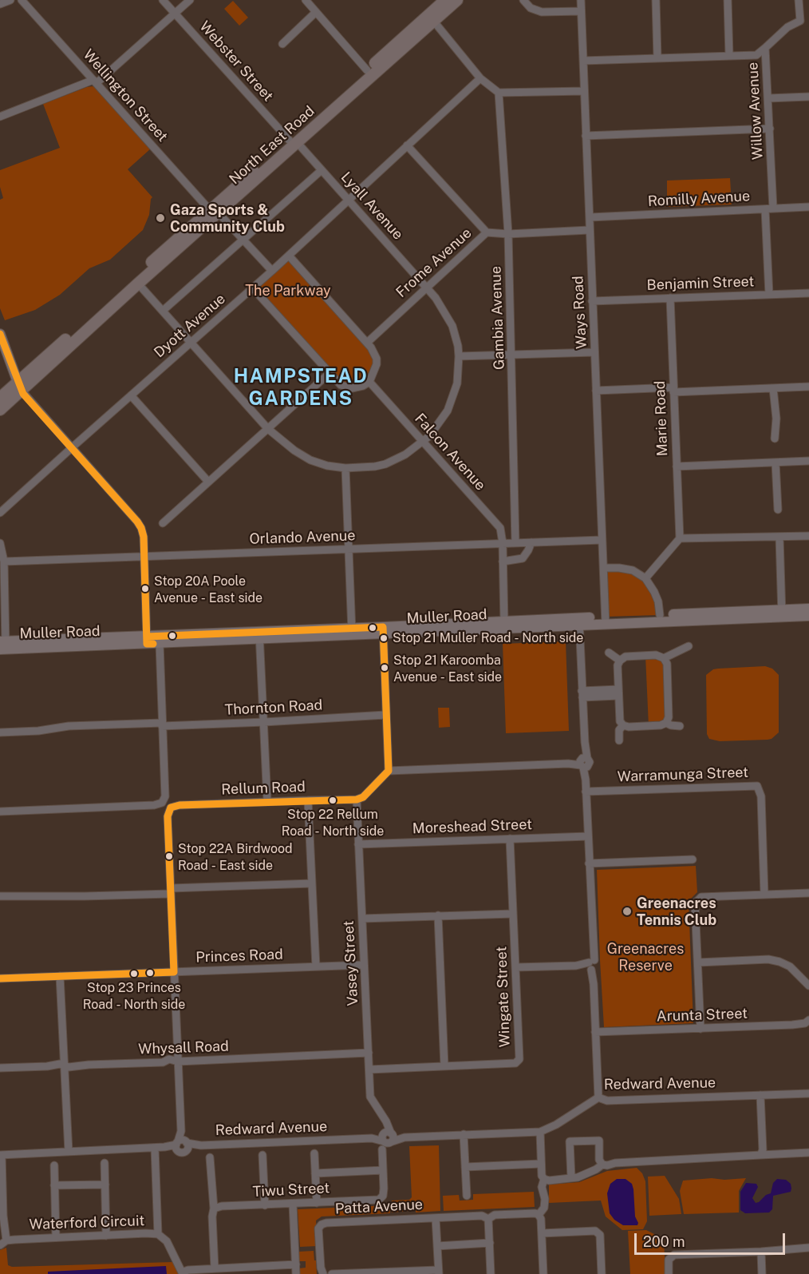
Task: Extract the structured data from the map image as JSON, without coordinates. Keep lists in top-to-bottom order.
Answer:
{
  "streets": {
    "highway": ["North East Road"],
    "main road": ["Muller Road"],
    "street": [
      "Webster Street",
      "Wellington Street",
      "Willow Avenue",
      "Romilly Avenue",
      "Lyall Avenue",
      "Frome Avenue",
      "Benjamin Street",
      "Ways Road",
      "Gambia Avenue",
      "Dyott Avenue",
      "Marie Road",
      "Falcon Avenue",
      "Orlando Avenue",
      "Thornton Road",
      "Warramunga Street",
      "Rellum Road",
      "Moreshead Street",
      "Princes Road",
      "Vasey Street",
      "Wingate Street",
      "Arunta Street",
      "Whysall Road",
      "Redward Avenue",
      "Tiwu Street",
      "Patta Avenue",
      "Waterford Circuit"
    ]
  },
  "crossings": [
    ["Webster Street", "North East Road"],
    ["Webster Street", "Lyall Avenue"],
    ["Wellington Street", "North East Road"],
    ["Wellington Street", "Dyott Avenue"],
    ["Willow Avenue", "Romilly Avenue"],
    ["Willow Avenue", "Benjamin Street"],
    ["North East Road", "Lyall Avenue"],
    ["Romilly Avenue", "Ways Road"],
    ["Lyall Avenue", "Frome Avenue"],
    ["Lyall Avenue", "Dyott Avenue"],
    ["Lyall Avenue", "Falcon Avenue"],
    ["Frome Avenue", "Ways Road"],
    ["Frome Avenue", "Gambia Avenue"],
    ["Benjamin Street", "Ways Road"],
    ["Benjamin Street", "Marie Road"],
    ["Ways Road", "Orlando Avenue"],
    ["Ways Road", "Muller Road"],
    ["Gambia Avenue", "Orlando Avenue"],
    ["Falcon Avenue", "Orlando Avenue"],
    ["Rellum Road", "Vasey Street"],
    ["Moreshead Street", "Vasey Street"],
    ["Moreshead Street", "Wingate Street"],
    ["Princes Road", "Vasey Street"],
    ["Vasey Street", "Wingate Street"],
    ["Vasey Street", "Whysall Road"],
    ["Vasey Street", "Redward Avenue"],
    ["Vasey Street", "Tiwu Street"],
    ["Redward Avenue", "Tiwu Street"]
  ],
  "districts": ["HAMPSTEAD GARDENS"],
  "parks": ["The Parkway", "Greenacres Reserve"],
  "places": [
    "Gaza Sports & Community Club",
    "Stop 20A Poole Avenue - East side",
    "Stop 21 Muller Road - North side",
    "Stop 21 Karoomba Avenue - East side",
    "Stop 22 Rellum Road - North side",
    "Stop 22A Birdwood Road - East side",
    "Greenacres Tennis Club",
    "Stop 23 Princes Road - North side"
  ],
  "scale_bar": "200 m"
}
